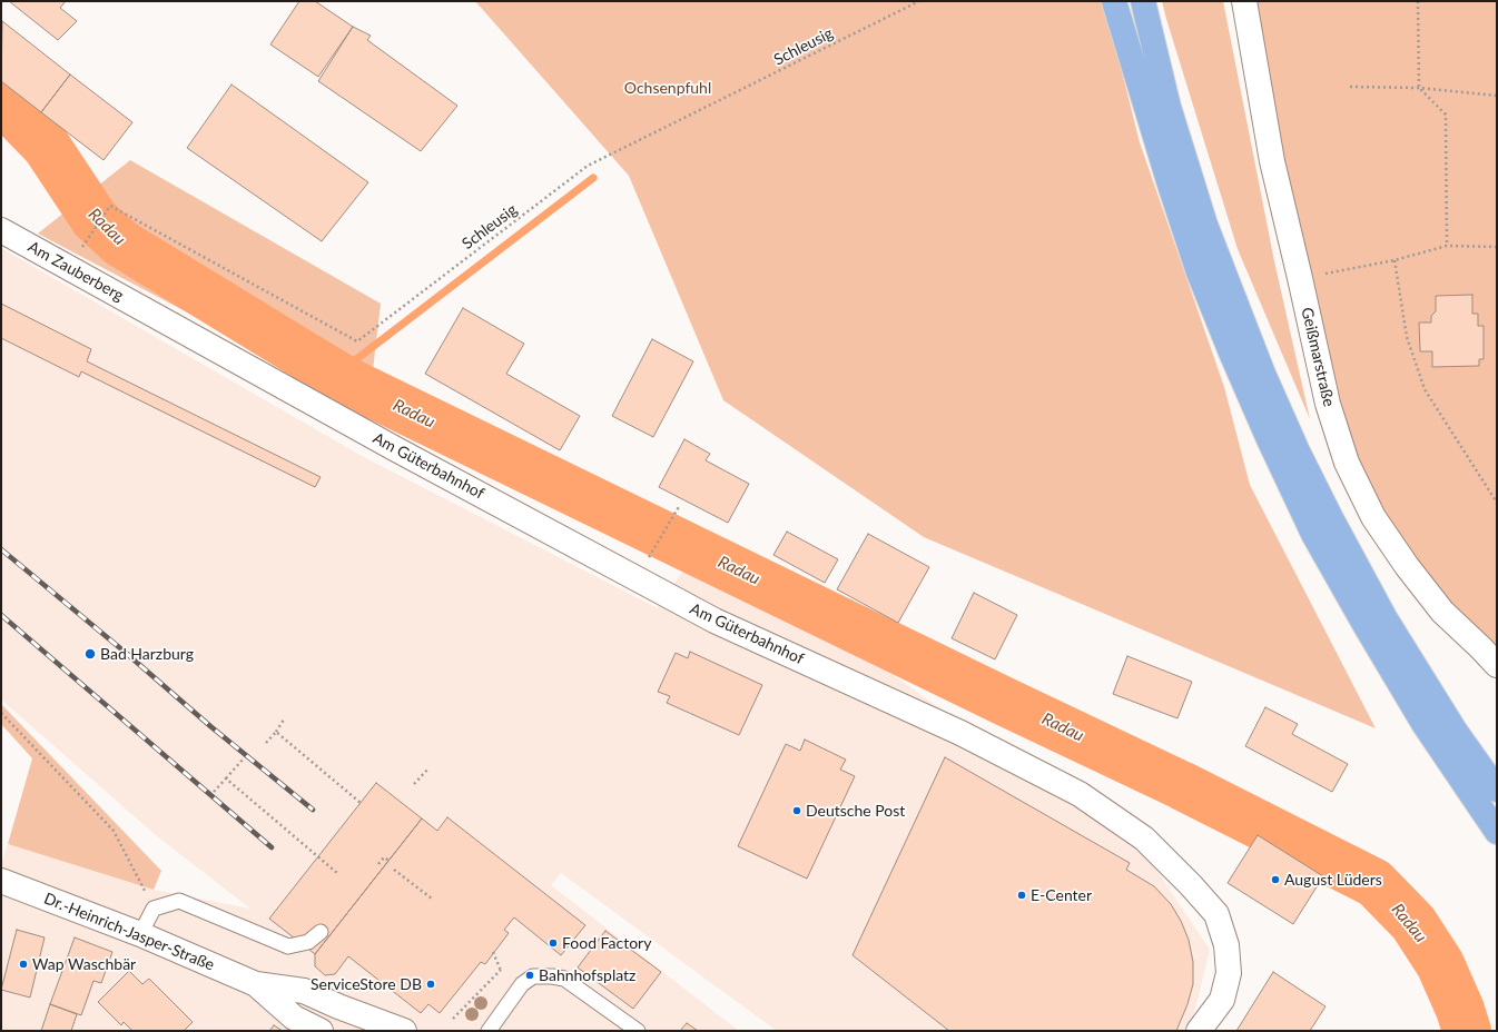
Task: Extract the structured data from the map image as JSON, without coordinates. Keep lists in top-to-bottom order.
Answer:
{
  "streets": {
    "street": [
      "Am Zauberberg",
      "Geißmarstraße",
      "Am Güterbahnhof",
      "Dr.-Heinrich-Jasper-Straße"
    ],
    "path": ["Schleusig"]
  },
  "crossings": [
    ["Am Zauberberg", "Am Güterbahnhof"]
  ],
  "water": ["Radau"],
  "parks": ["Ochsenpfuhl"],
  "places": [
    "Bad Harzburg",
    "Deutsche Post",
    "August Lüders",
    "E-Center",
    "Food Factory",
    "Wap Waschbär",
    "Bahnhofsplatz",
    "ServiceStore DB"
  ]
}
